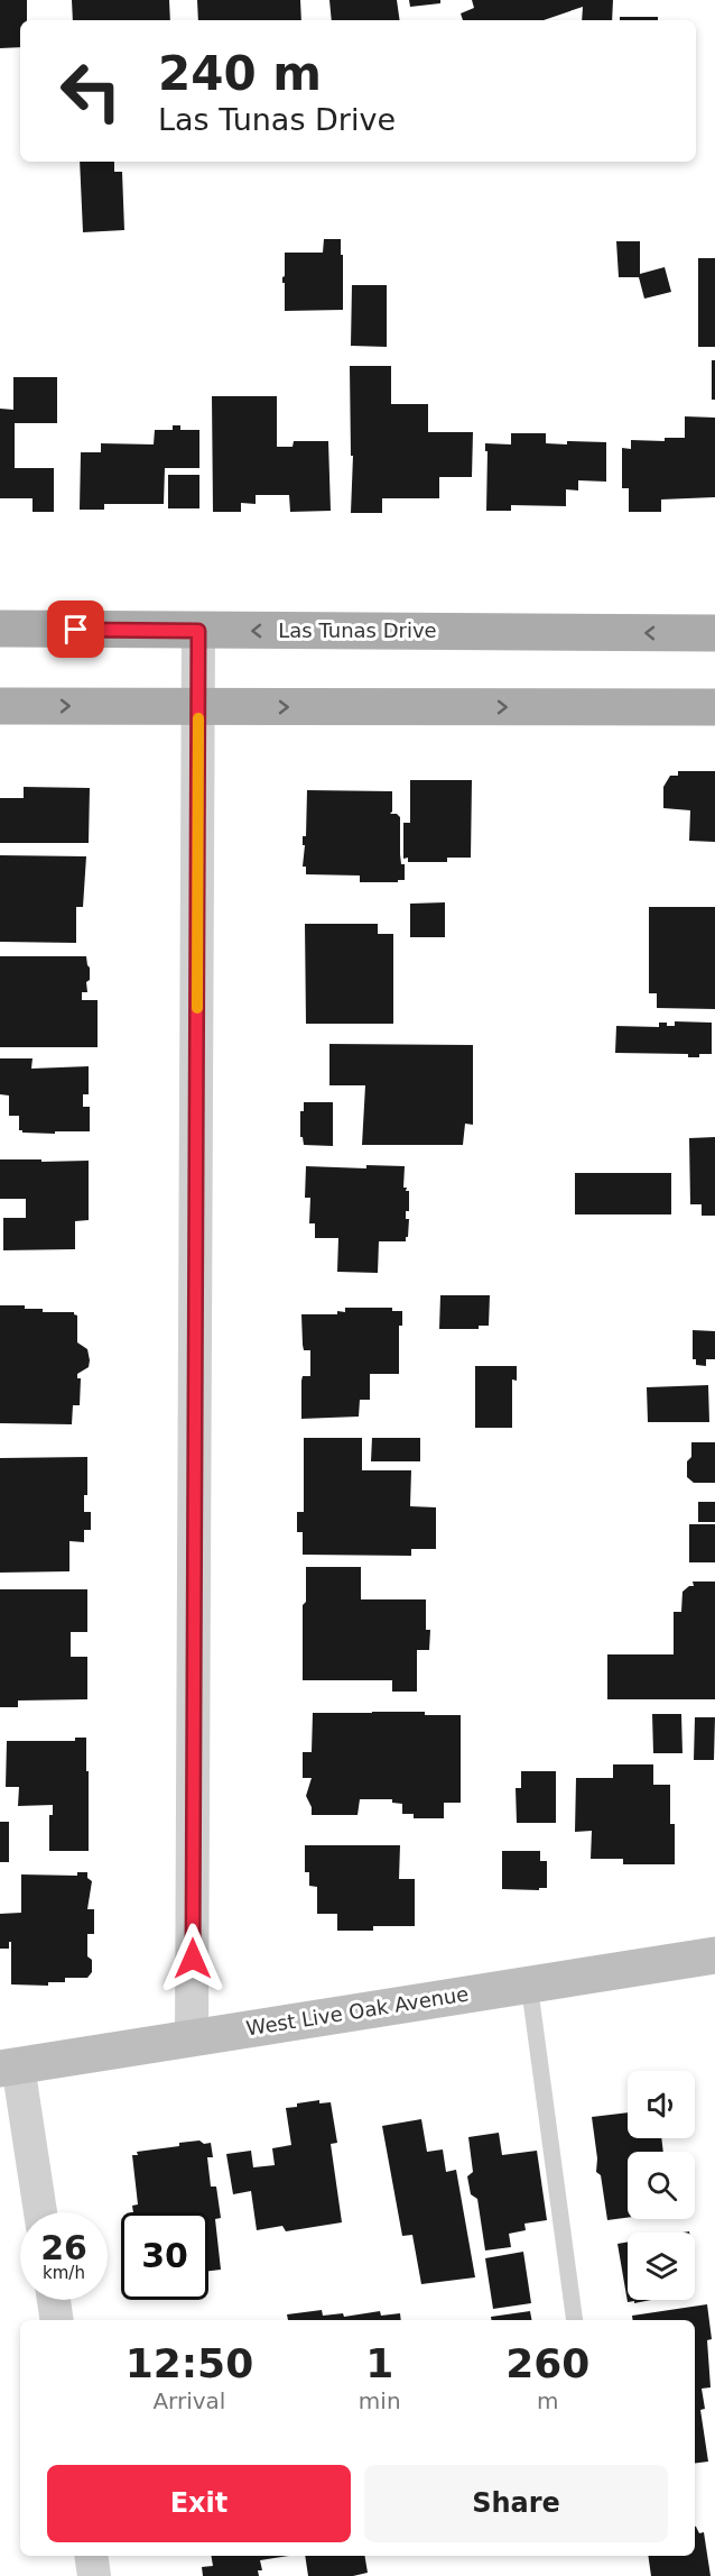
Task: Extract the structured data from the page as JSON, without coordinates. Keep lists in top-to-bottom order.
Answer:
{
  "streets": {
    "main road": ["Las Tunas Drive"],
    "street": ["West Live Oak Avenue"]
  },
  "page": {
    "turn": ["240 m", "Las Tunas Drive"],
    "speed": "26 km/h",
    "limit": "30",
    "eta": [
      "12:50",
      "Arrival",
      "1",
      "min",
      "260",
      "m"
    ],
    "buttons": ["Exit", "Share"]
  }
}
